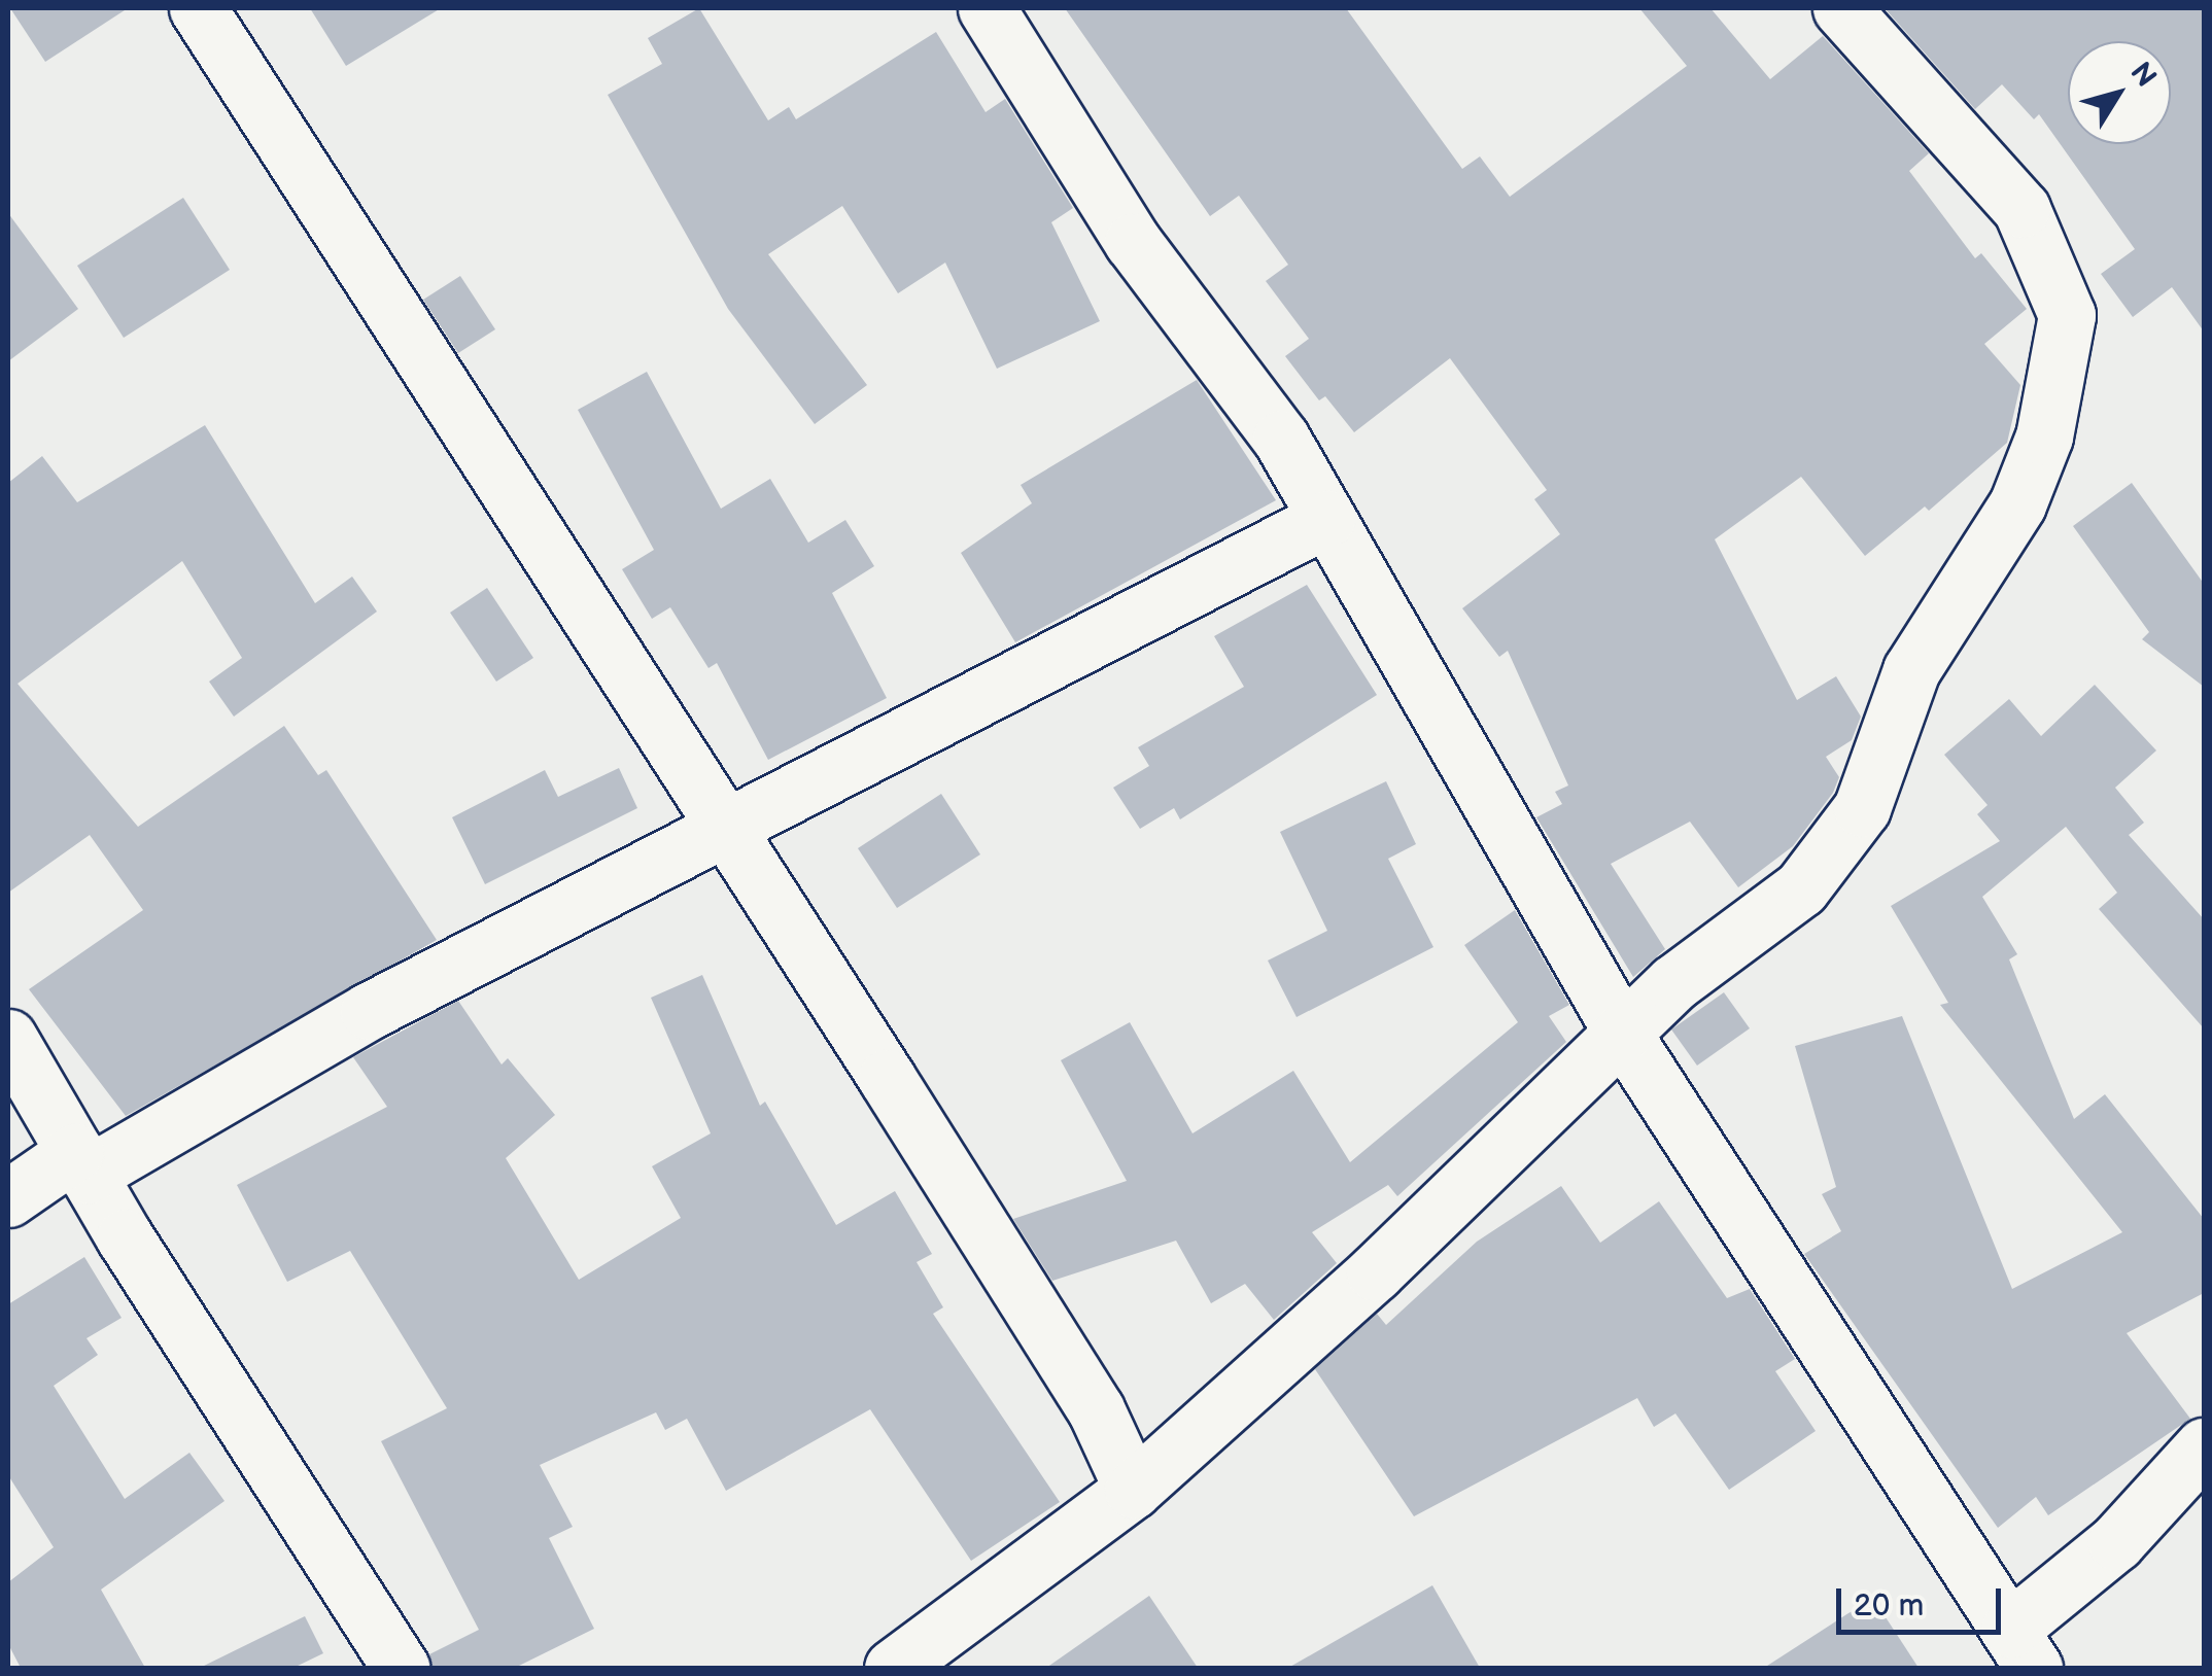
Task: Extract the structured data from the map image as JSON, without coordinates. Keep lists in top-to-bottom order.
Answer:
{
  "scale_bar": "20 m",
  "north": "top right"
}
